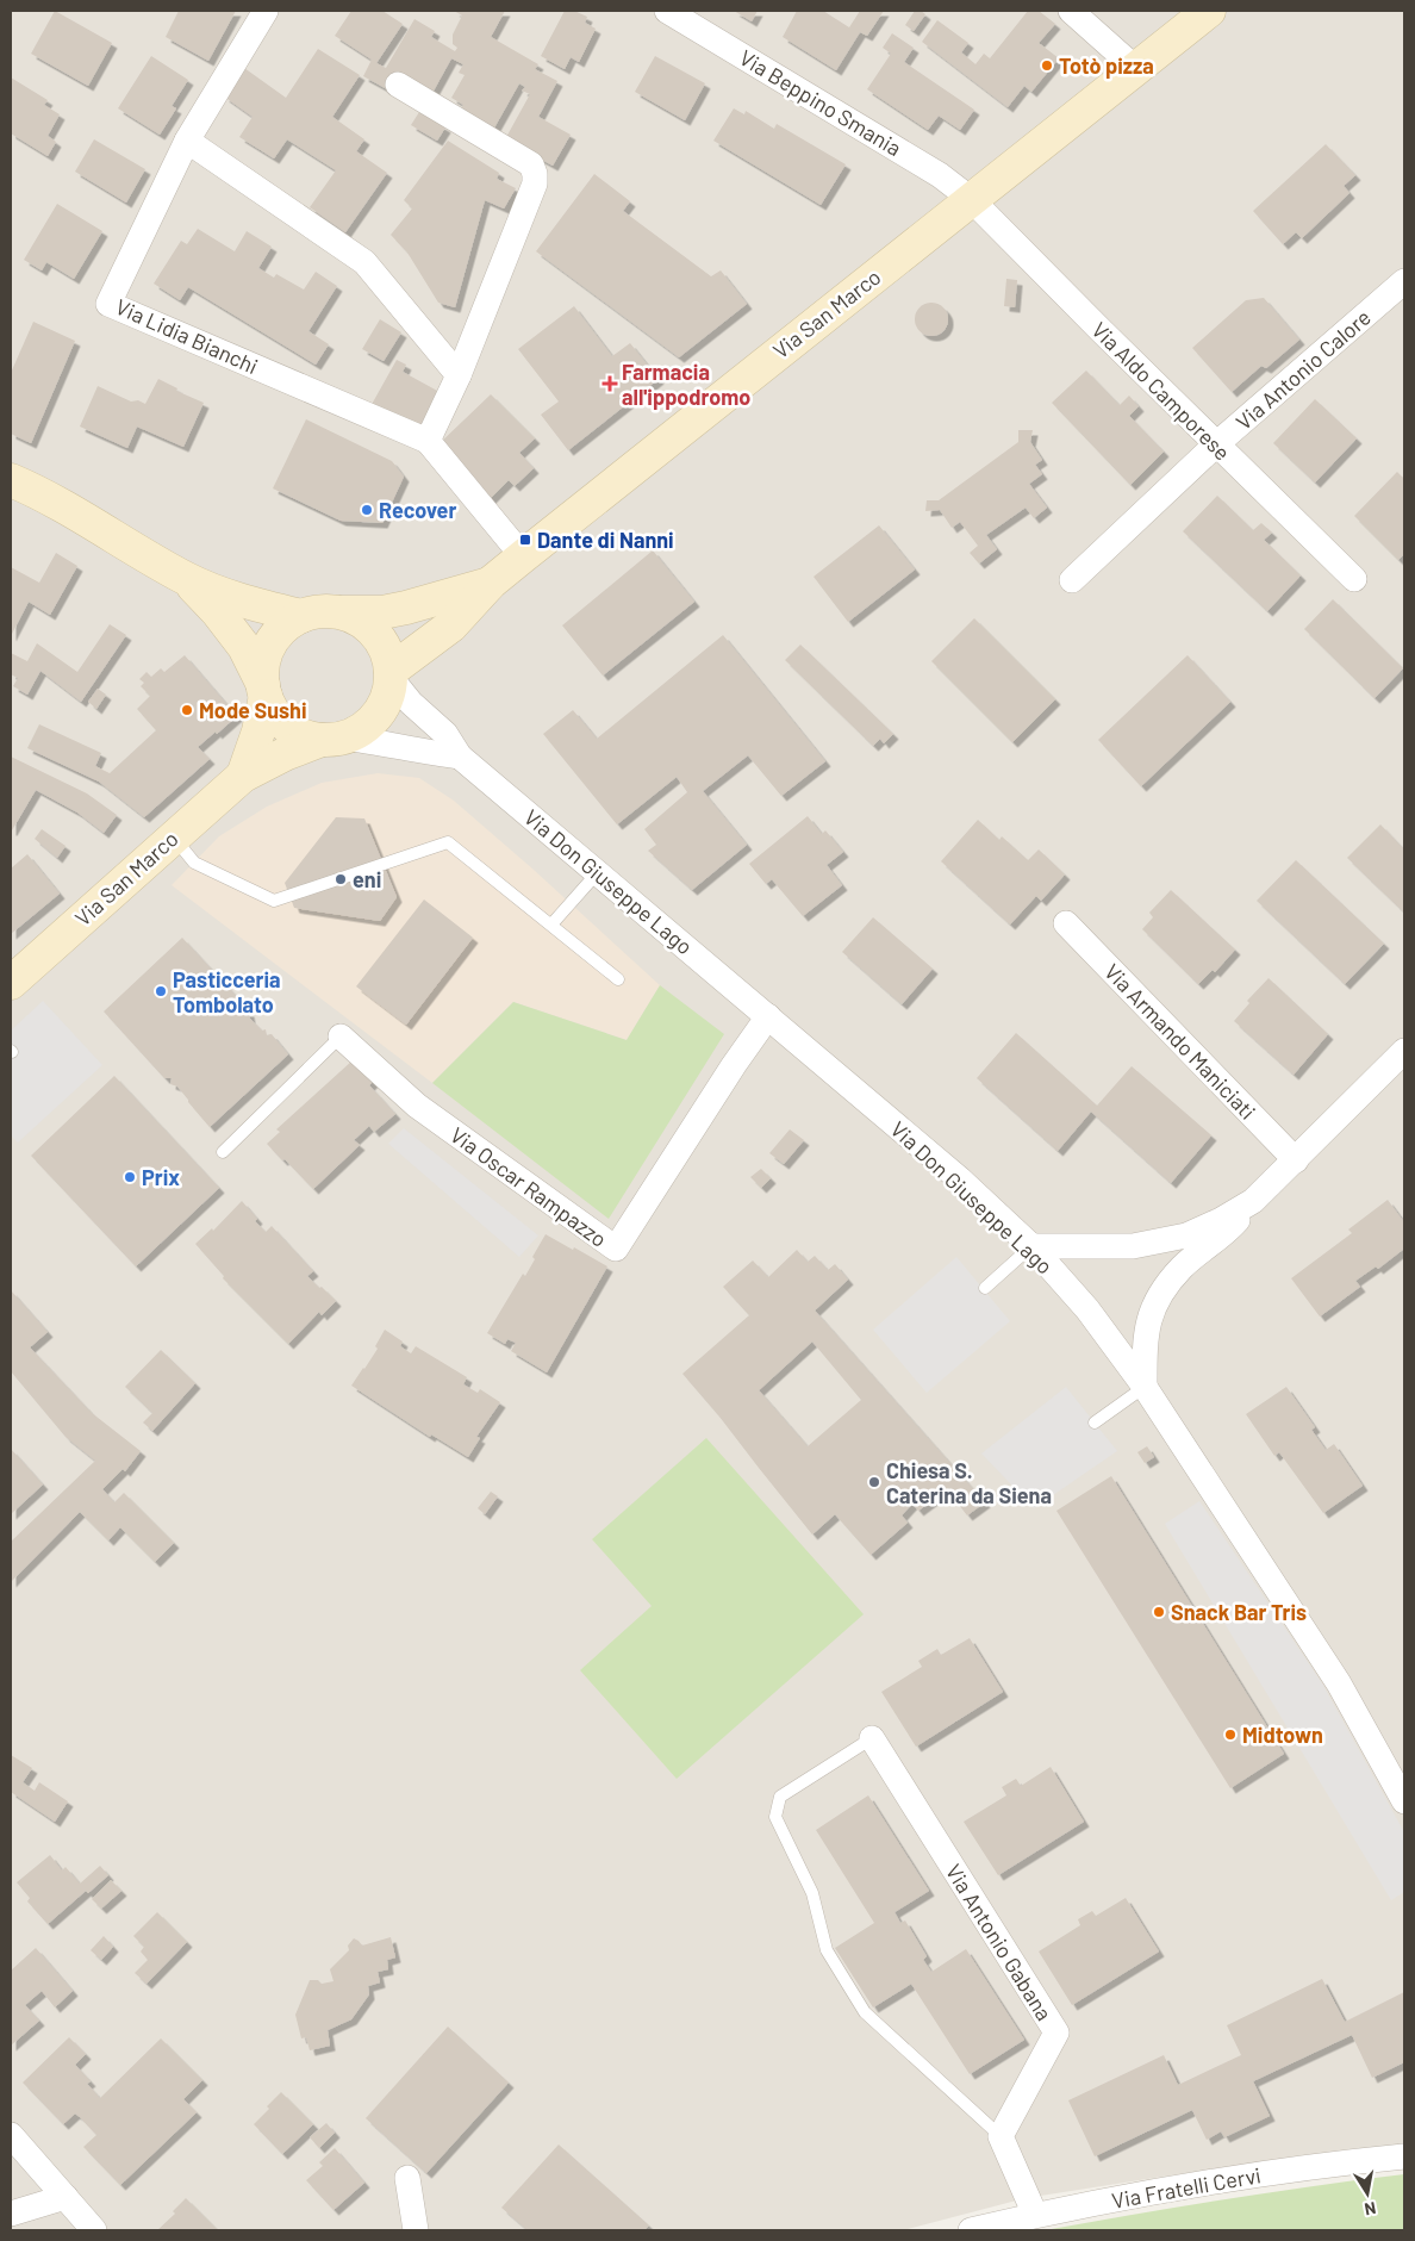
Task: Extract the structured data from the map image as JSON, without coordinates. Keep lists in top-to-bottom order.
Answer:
{
  "streets": {
    "main road": ["Via San Marco"],
    "street": [
      "Via Beppino Smania",
      "Via Lidia Bianchi",
      "Via Antonio Calore",
      "Via Aldo Camporese",
      "Via Don Giuseppe Lago",
      "Via Armando Maniciati",
      "Via Oscar Rampazzo",
      "Via Antonio Gabana",
      "Via Fratelli Cervi"
    ]
  },
  "crossings": [
    ["Via Beppino Smania", "Via San Marco"],
    ["Via Beppino Smania", "Via Aldo Camporese"],
    ["Via San Marco", "Via Lidia Bianchi"],
    ["Via San Marco", "Via Aldo Camporese"],
    ["Via San Marco", "Via Don Giuseppe Lago"],
    ["Via Antonio Calore", "Via Aldo Camporese"],
    ["Via Don Giuseppe Lago", "Via Oscar Rampazzo"]
  ],
  "places": {
    "other": [
      "Totò pizza",
      "Recover",
      "Mode Sushi",
      "eni",
      "Pasticceria Tombolato",
      "Prix",
      "Chiesa S. Caterina da Siena",
      "Snack Bar Tris",
      "Midtown"
    ],
    "health": ["Farmacia all'ippodromo"],
    "transit": ["Dante di Nanni"]
  },
  "north": "bottom"
}
